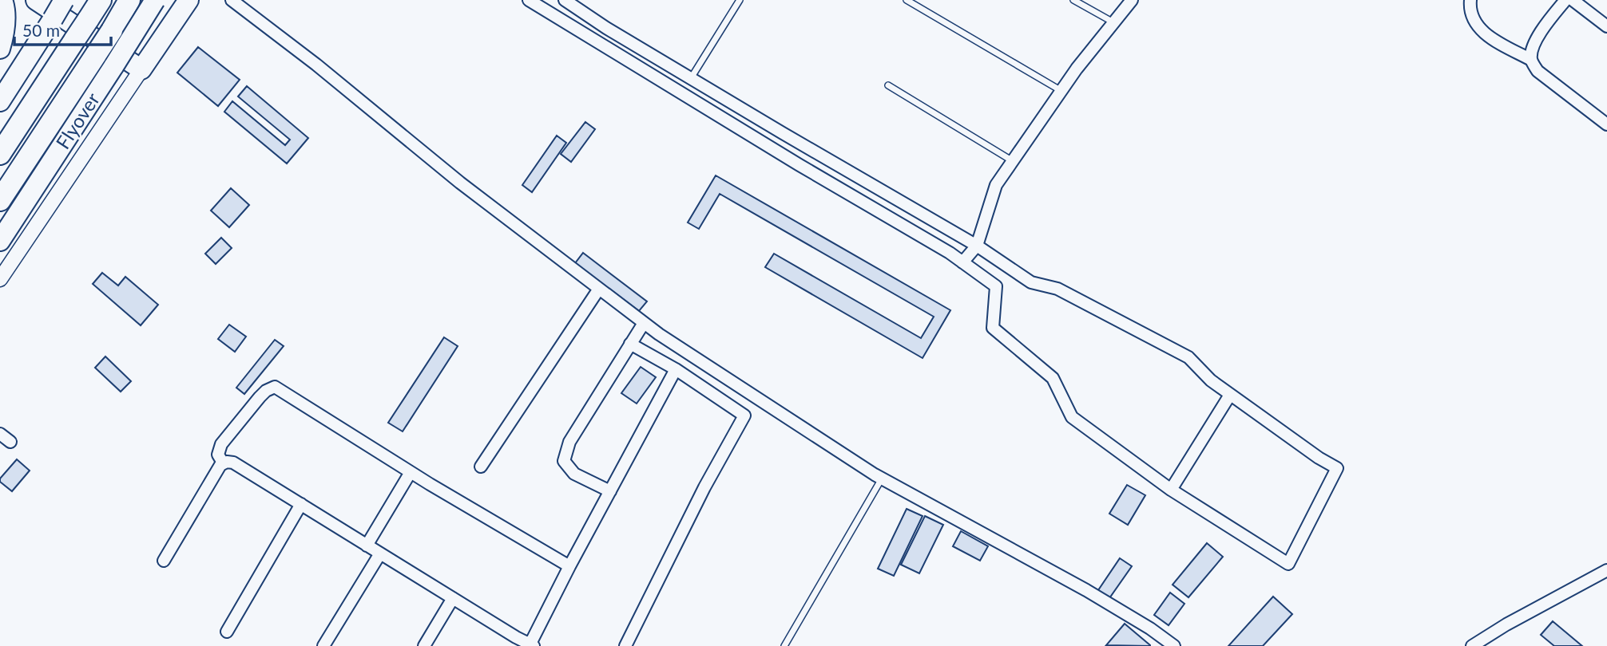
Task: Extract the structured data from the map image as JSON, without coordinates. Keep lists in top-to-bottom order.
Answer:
{
  "streets": {
    "highway": ["Flyover"]
  },
  "scale_bar": "50 m"
}
